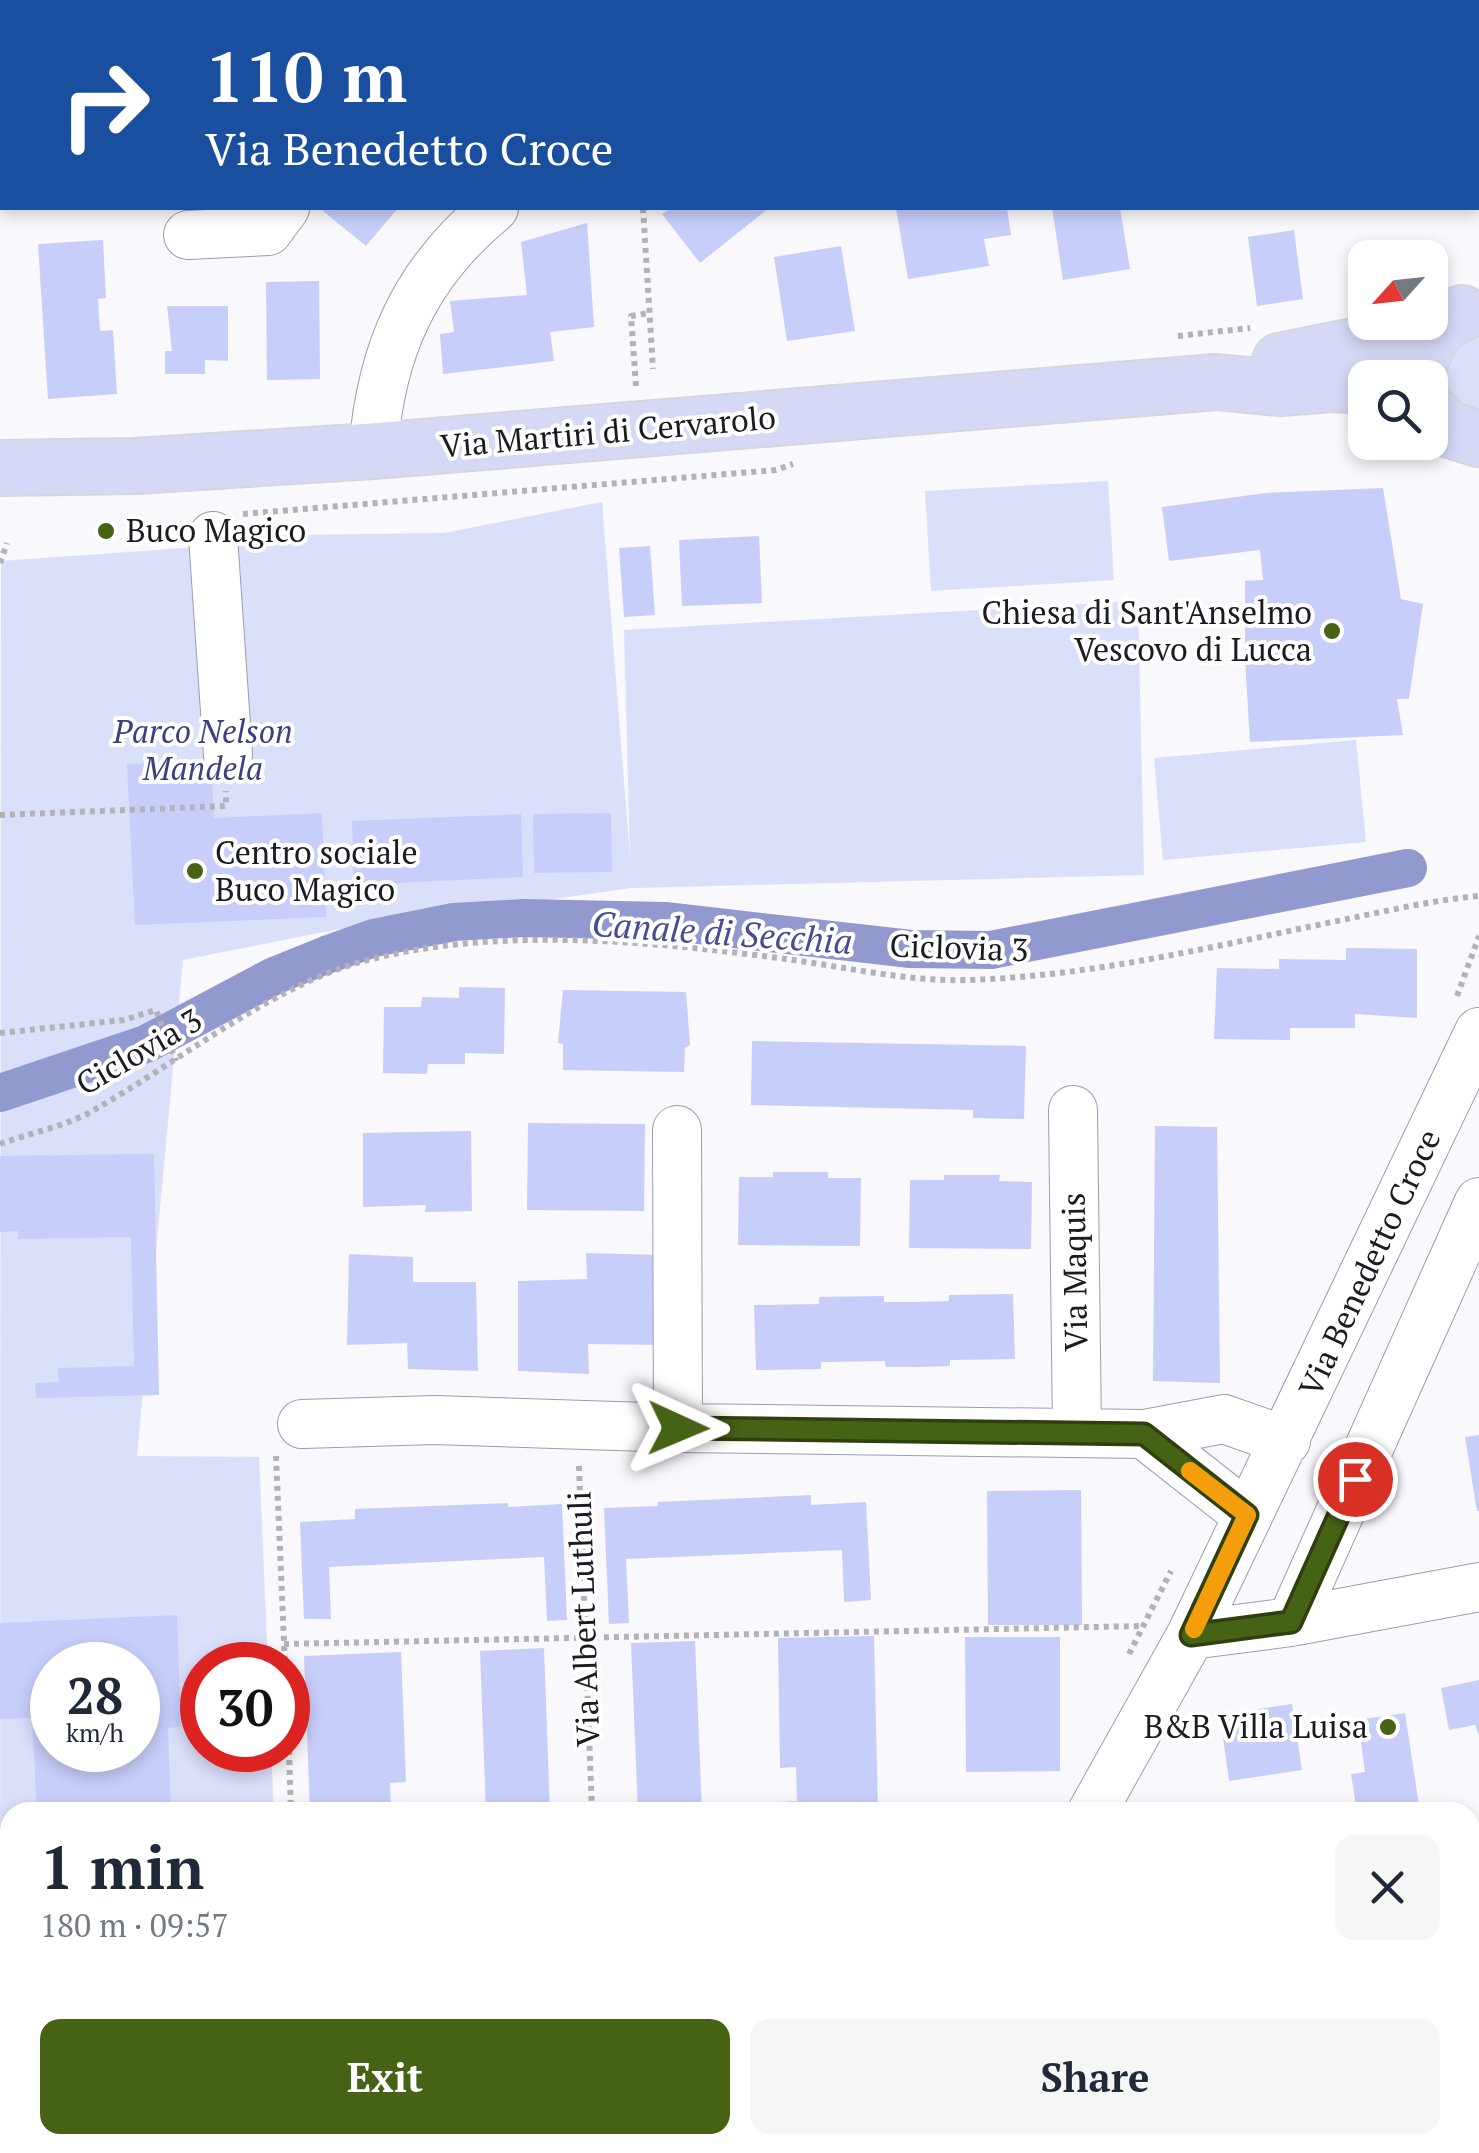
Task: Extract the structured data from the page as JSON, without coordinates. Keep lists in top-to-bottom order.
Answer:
{
  "streets": {
    "main road": ["Via Martiri di Cervarolo"],
    "street": ["Via Benedetto Croce", "Via Maquis"],
    "path": ["Ciclovia 3", "Via Albert Luthuli"]
  },
  "water": ["Canale di Secchia"],
  "parks": ["Parco Nelson Mandela"],
  "places": [
    "Buco Magico",
    "Chiesa di Sant'Anselmo Vescovo di Lucca",
    "Centro sociale Buco Magico",
    "B&B Villa Luisa"
  ],
  "north": "bottom left",
  "page": {
    "turn": ["110 m", "Via Benedetto Croce"],
    "speed": "28 km/h",
    "limit": "30",
    "heading": ["1 min", "180 m · 09:57"],
    "buttons": ["Exit", "Share"]
  }
}
